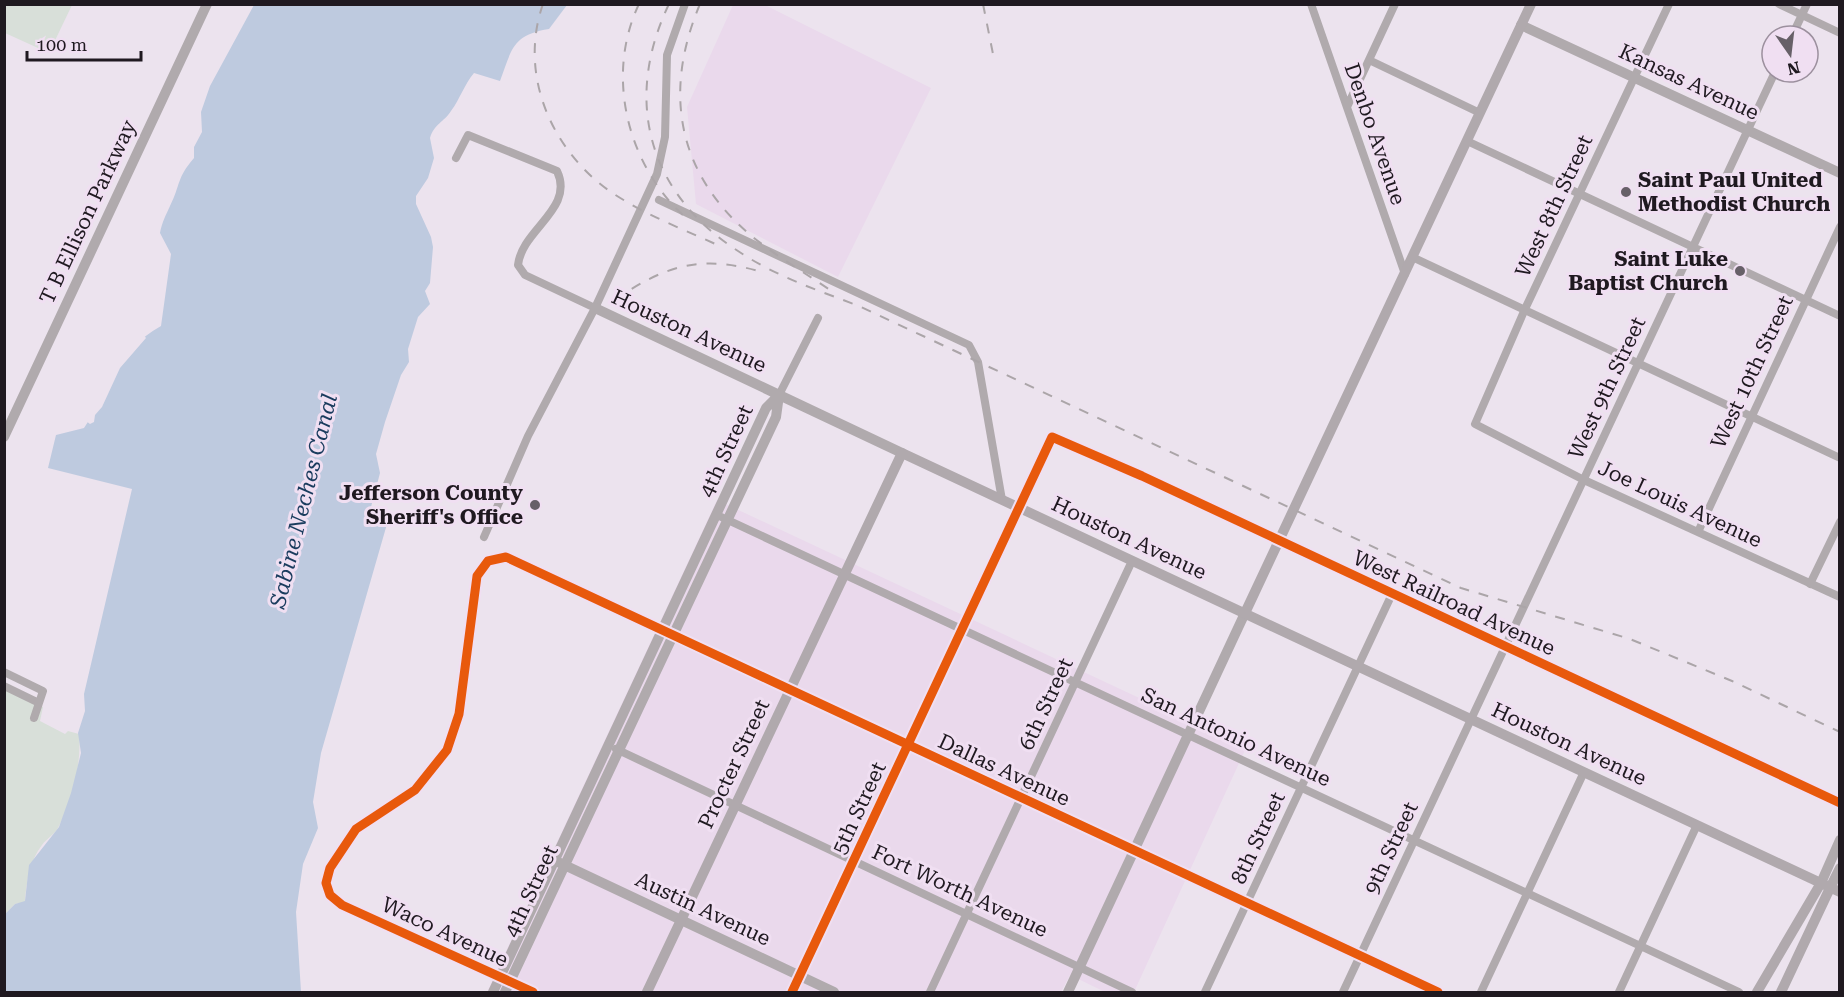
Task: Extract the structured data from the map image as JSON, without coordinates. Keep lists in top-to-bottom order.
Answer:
{
  "streets": {
    "main road": ["Houston Avenue", "Procter Street"],
    "street": [
      "Kansas Avenue",
      "Denbo Avenue",
      "West 8th Street",
      "T B Ellison Parkway",
      "West 10th Street",
      "West 9th Street",
      "4th Street",
      "Joe Louis Avenue",
      "West Railroad Avenue",
      "6th Street",
      "San Antonio Avenue",
      "Dallas Avenue",
      "5th Street",
      "8th Street",
      "9th Street",
      "Fort Worth Avenue",
      "Austin Avenue",
      "Waco Avenue"
    ]
  },
  "crossings": [
    ["Kansas Avenue", "West 8th Street"],
    ["Kansas Avenue", "West 9th Street"],
    ["West 8th Street", "Joe Louis Avenue"],
    ["Houston Avenue", "West 9th Street"],
    ["Houston Avenue", "4th Street"],
    ["Houston Avenue", "6th Street"],
    ["Houston Avenue", "Procter Street"],
    ["Houston Avenue", "5th Street"],
    ["Houston Avenue", "8th Street"],
    ["Houston Avenue", "9th Street"],
    ["West 10th Street", "Joe Louis Avenue"],
    ["West 9th Street", "Joe Louis Avenue"],
    ["West 9th Street", "West Railroad Avenue"],
    ["West 9th Street", "9th Street"],
    ["4th Street", "San Antonio Avenue"],
    ["4th Street", "Dallas Avenue"],
    ["4th Street", "Fort Worth Avenue"],
    ["4th Street", "Austin Avenue"],
    ["4th Street", "Waco Avenue"],
    ["West Railroad Avenue", "5th Street"],
    ["6th Street", "San Antonio Avenue"],
    ["6th Street", "Dallas Avenue"],
    ["6th Street", "Fort Worth Avenue"],
    ["San Antonio Avenue", "Procter Street"],
    ["San Antonio Avenue", "5th Street"],
    ["San Antonio Avenue", "8th Street"],
    ["San Antonio Avenue", "9th Street"],
    ["Procter Street", "Dallas Avenue"],
    ["Procter Street", "Fort Worth Avenue"],
    ["Procter Street", "Austin Avenue"],
    ["Dallas Avenue", "5th Street"],
    ["Dallas Avenue", "8th Street"],
    ["Dallas Avenue", "9th Street"],
    ["Dallas Avenue", "Waco Avenue"],
    ["5th Street", "Fort Worth Avenue"],
    ["5th Street", "Austin Avenue"]
  ],
  "water": ["Sabine Neches Canal"],
  "places": ["Saint Paul United Methodist Church", "Saint Luke Baptist Church", "Jefferson County Sheriff's Office"],
  "scale_bar": "100 m",
  "north": "bottom"
}
